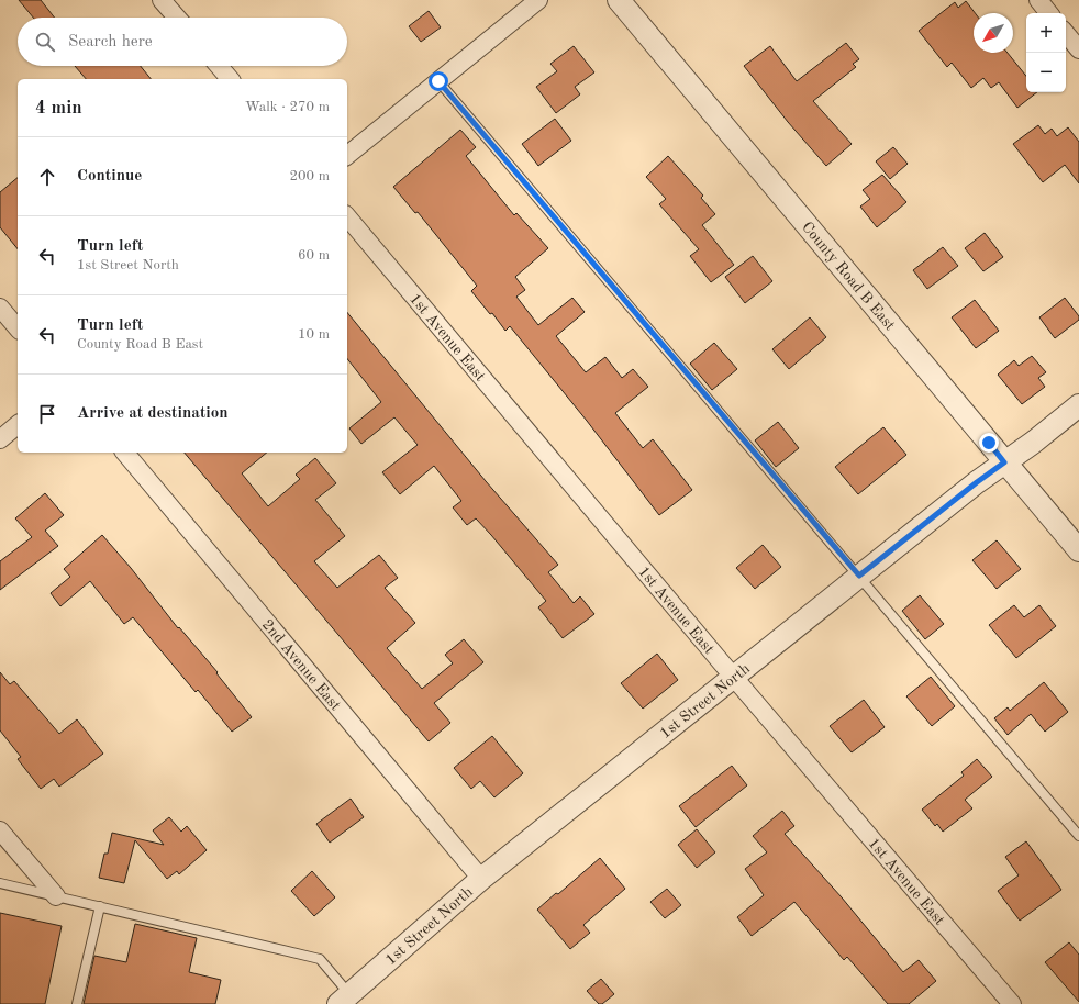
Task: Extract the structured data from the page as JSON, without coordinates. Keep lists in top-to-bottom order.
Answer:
{
  "streets": {
    "street": [
      "County Road B East",
      "1st Avenue East",
      "2nd Avenue East",
      "1st Street North"
    ]
  },
  "crossings": [
    ["County Road B East", "1st Street North"],
    ["1st Avenue East", "1st Street North"],
    ["2nd Avenue East", "1st Street North"]
  ],
  "north": "bottom left",
  "page": {
    "map_buttons": ["+", "−"],
    "search": "Search here",
    "heading": ["4 min", "Walk · 270 m"],
    "list": [
      ["Continue", "200 m"],
      ["Turn left", "1st Street North", "60 m"],
      ["Turn left", "County Road B East", "10 m"],
      "Arrive at destination"
    ]
  }
}
